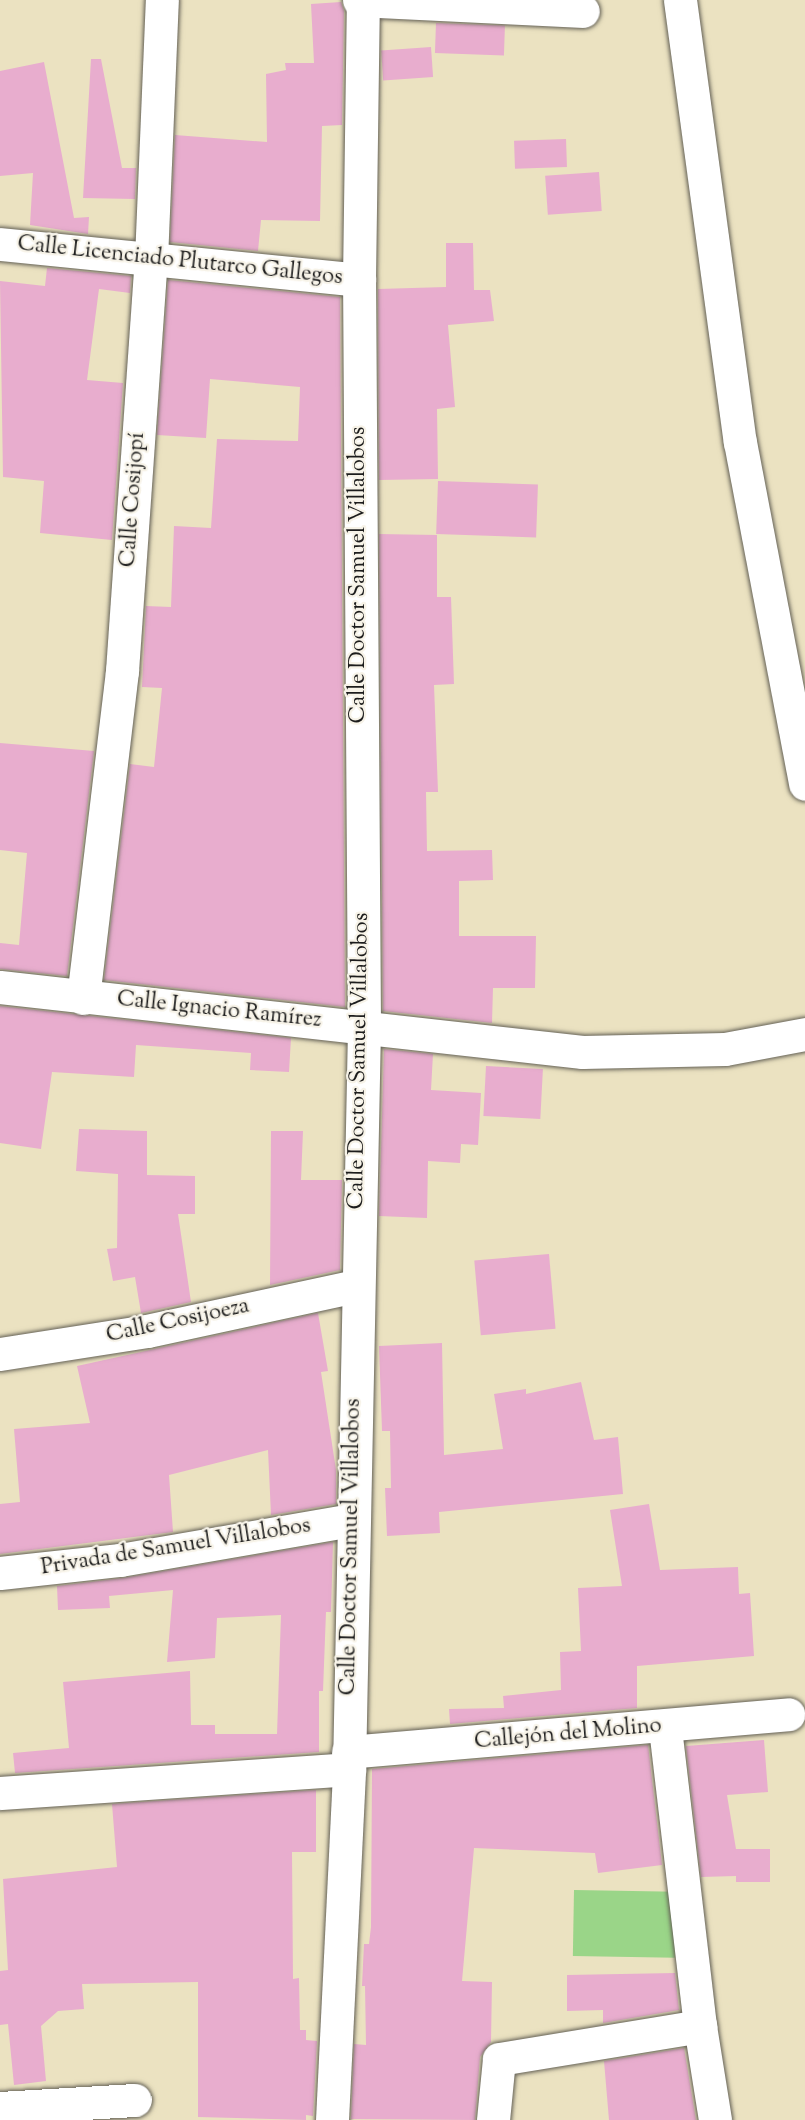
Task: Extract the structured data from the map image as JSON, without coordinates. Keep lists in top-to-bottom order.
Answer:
{
  "streets": {
    "street": [
      "Calle Licenciado Plutarco Gallegos",
      "Calle Cosijopí",
      "Calle Doctor Samuel Villalobos",
      "Calle Ignacio Ramírez",
      "Calle Cosijoeza",
      "Privada de Samuel Villalobos",
      "Callejón del Molino"
    ]
  },
  "crossings": [
    ["Calle Licenciado Plutarco Gallegos", "Calle Cosijopí"],
    ["Calle Licenciado Plutarco Gallegos", "Calle Doctor Samuel Villalobos"],
    ["Calle Cosijopí", "Calle Ignacio Ramírez"],
    ["Calle Doctor Samuel Villalobos", "Calle Ignacio Ramírez"],
    ["Calle Doctor Samuel Villalobos", "Calle Cosijoeza"],
    ["Calle Doctor Samuel Villalobos", "Privada de Samuel Villalobos"],
    ["Calle Doctor Samuel Villalobos", "Callejón del Molino"]
  ]
}
